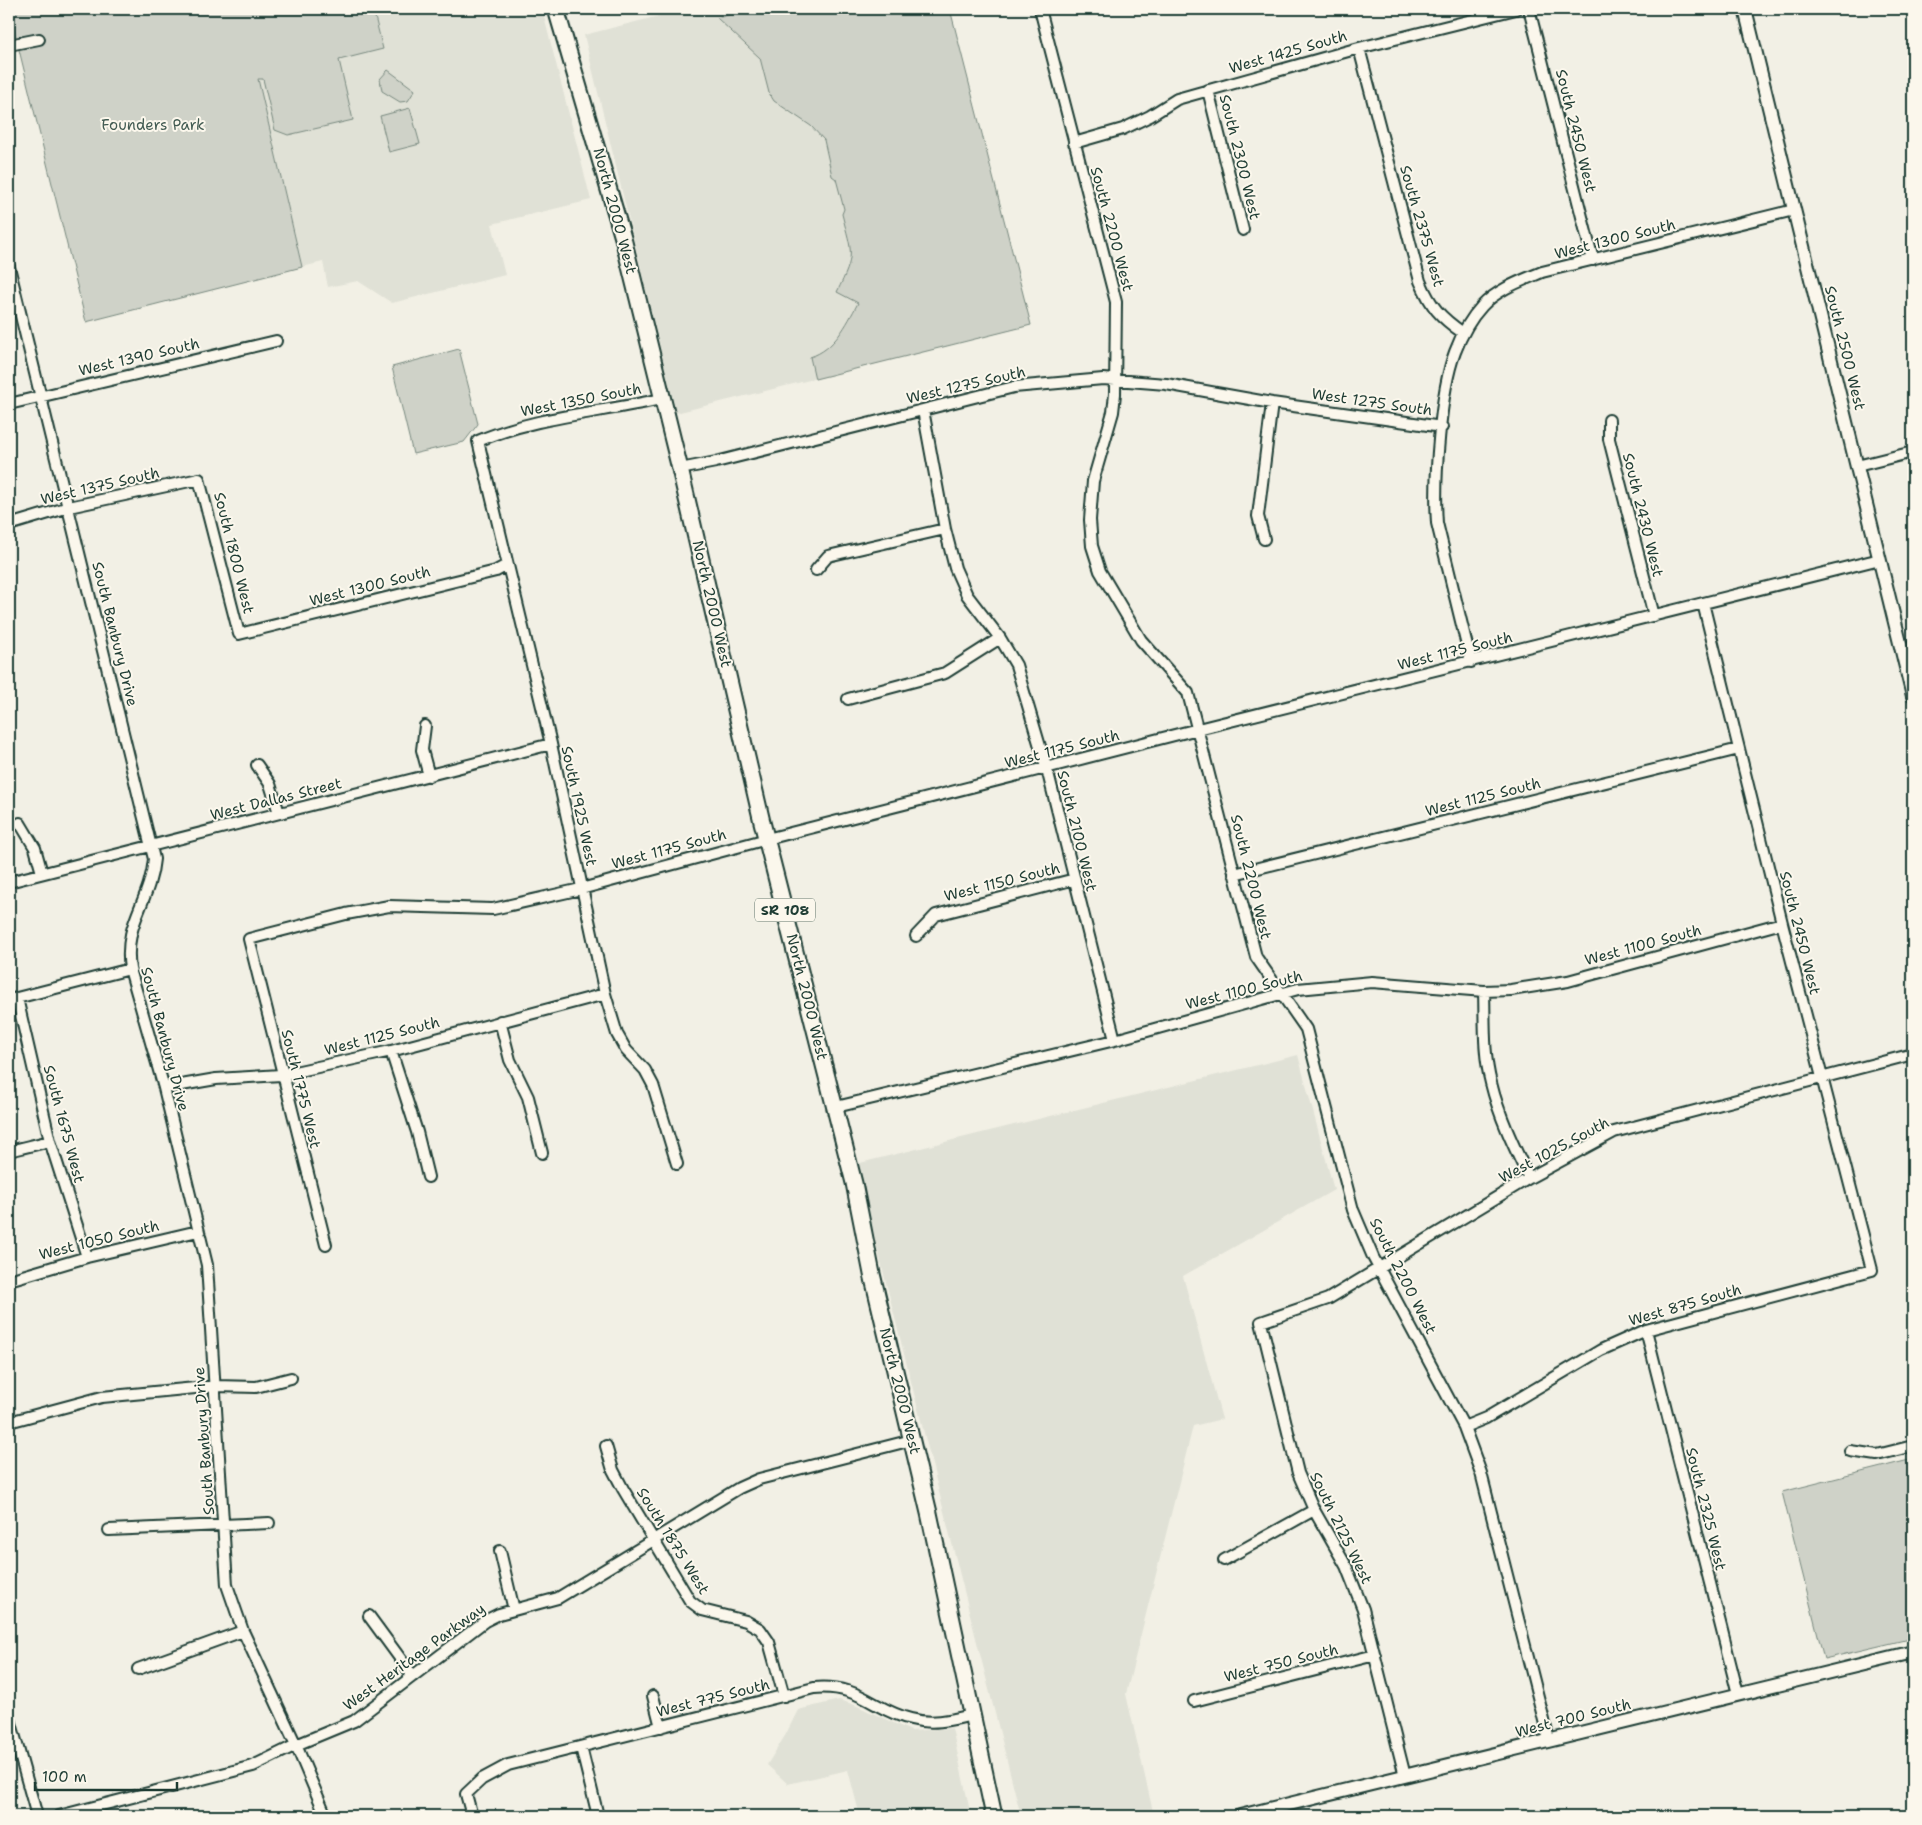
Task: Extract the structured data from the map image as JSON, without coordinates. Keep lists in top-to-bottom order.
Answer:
{
  "streets": {
    "main road": ["North 2000 West", "SR 108"],
    "street": [
      "West 1425 South",
      "South 2450 West",
      "South 2300 West",
      "South 2375 West",
      "South 2200 West",
      "West 1300 South",
      "South 2500 West",
      "West 1390 South",
      "West 1275 South",
      "West 1350 South",
      "West 1375 South",
      "South 2430 West",
      "South 1800 West",
      "South Banbury Drive",
      "West 1175 South",
      "West 1125 South",
      "West Dallas Street",
      "South 1925 West",
      "South 2100 West",
      "West 1150 South",
      "West 1100 South",
      "South 1775 West",
      "South 1675 West",
      "West 1025 South",
      "West 1050 South",
      "West 875 South",
      "South 2325 West",
      "South 2125 West",
      "South 1875 West",
      "West Heritage Parkway",
      "West 750 South",
      "West 775 South",
      "West 700 South"
    ]
  },
  "crossings": [
    ["West 1425 South", "South 2300 West"],
    ["West 1425 South", "South 2375 West"],
    ["West 1425 South", "South 2200 West"],
    ["South 2450 West", "West 1300 South"],
    ["South 2450 West", "West 1175 South"],
    ["South 2450 West", "West 1125 South"],
    ["South 2450 West", "West 1100 South"],
    ["South 2450 West", "West 1025 South"],
    ["South 2450 West", "West 875 South"],
    ["North 2000 West", "West 1275 South"],
    ["North 2000 West", "West 1350 South"],
    ["North 2000 West", "West 1175 South"],
    ["North 2000 West", "West 1100 South"],
    ["North 2000 West", "West Heritage Parkway"],
    ["North 2000 West", "West 775 South"],
    ["South 2375 West", "West 1300 South"],
    ["South 2200 West", "West 1275 South"],
    ["South 2200 West", "West 1175 South"],
    ["South 2200 West", "West 1125 South"],
    ["South 2200 West", "West 1100 South"],
    ["South 2200 West", "West 1025 South"],
    ["South 2200 West", "West 875 South"],
    ["South 2200 West", "West 700 South"],
    ["West 1300 South", "South 2500 West"],
    ["West 1300 South", "South 1800 West"],
    ["West 1300 South", "South 1925 West"],
    ["South 2500 West", "West 1175 South"],
    ["West 1390 South", "South Banbury Drive"],
    ["West 1275 South", "South 2100 West"],
    ["West 1350 South", "South 1925 West"],
    ["West 1375 South", "South 1800 West"],
    ["West 1375 South", "South Banbury Drive"],
    ["South 2430 West", "West 1175 South"],
    ["South Banbury Drive", "West 1125 South"],
    ["South Banbury Drive", "West Dallas Street"],
    ["South Banbury Drive", "West 1050 South"],
    ["South Banbury Drive", "West Heritage Parkway"],
    ["West 1175 South", "South 1925 West"],
    ["West 1175 South", "South 2100 West"],
    ["West 1175 South", "South 1775 West"],
    ["West 1125 South", "South 1925 West"],
    ["West 1125 South", "South 1775 West"],
    ["West Dallas Street", "South 1925 West"],
    ["South 2100 West", "West 1150 South"],
    ["South 2100 West", "West 1100 South"],
    ["South 1675 West", "West 1050 South"],
    ["West 1025 South", "South 2125 West"],
    ["West 875 South", "South 2325 West"],
    ["South 2325 West", "West 700 South"],
    ["South 2125 West", "West 750 South"],
    ["South 2125 West", "West 700 South"],
    ["South 1875 West", "West Heritage Parkway"],
    ["South 1875 West", "West 775 South"]
  ],
  "parks": ["Founders Park"],
  "scale_bar": "100 m"
}
